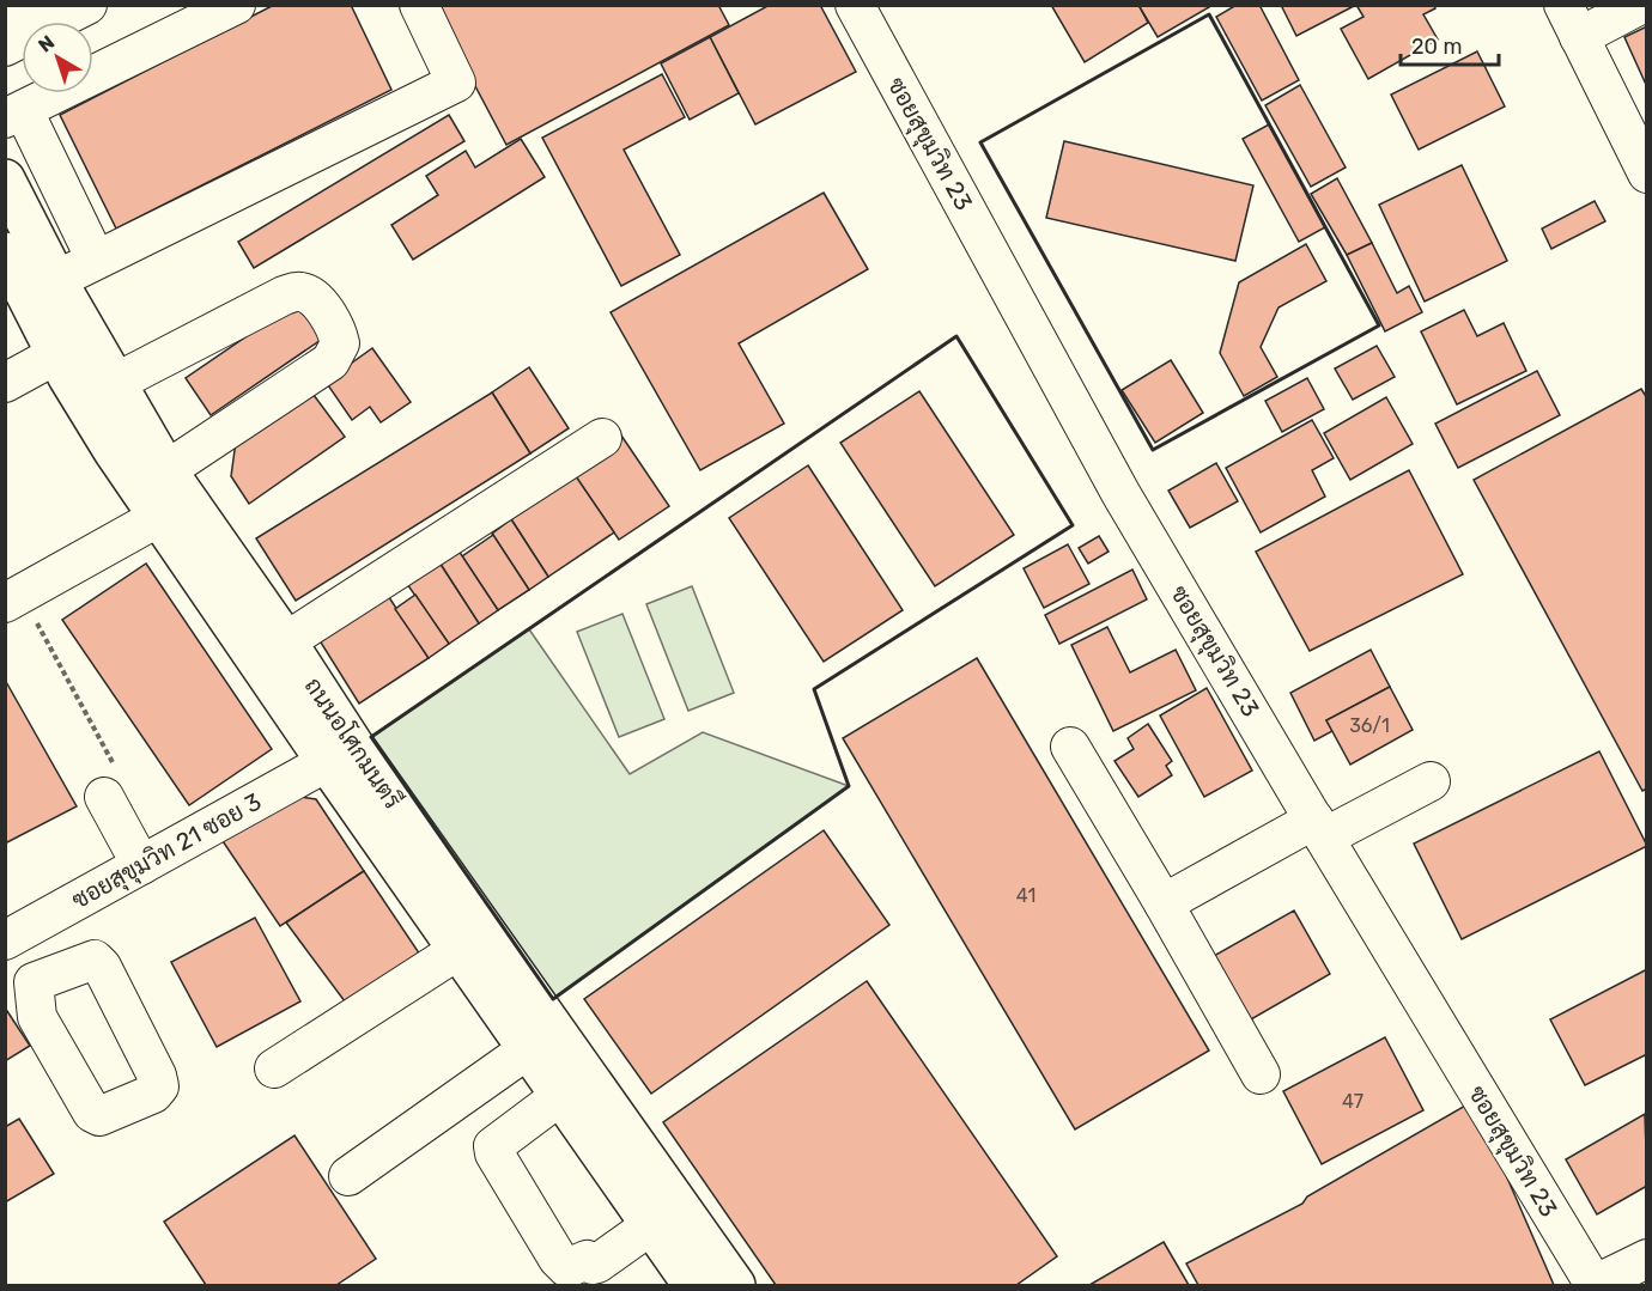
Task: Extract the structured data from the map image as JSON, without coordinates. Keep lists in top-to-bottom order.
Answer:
{
  "streets": {
    "main road": ["ถนนอโศกมนตรี"],
    "street": ["ซอยสุขุมวิท 23", "ซอยสุขุมวิท 21 ซอย 3"]
  },
  "crossings": [
    ["ถนนอโศกมนตรี", "ซอยสุขุมวิท 21 ซอย 3"]
  ],
  "house_numbers": ["36/1", "41", "47"],
  "scale_bar": "20 m",
  "north": "top left"
}
